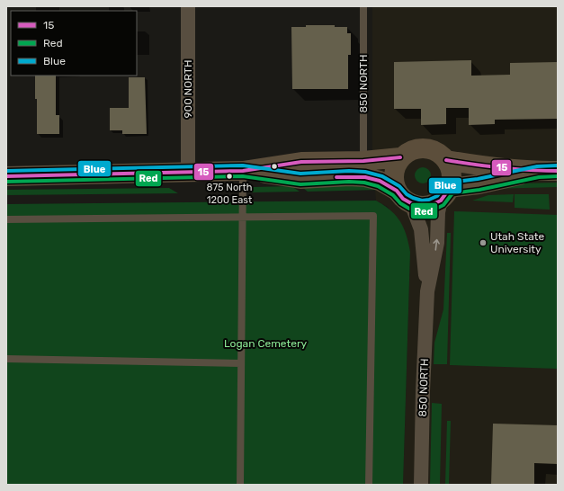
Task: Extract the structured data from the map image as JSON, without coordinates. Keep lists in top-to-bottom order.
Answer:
{
  "streets": {
    "street": ["850 NORTH", "900 NORTH"]
  },
  "parks": ["Logan Cemetery"],
  "places": ["875 North 1200 East", "Utah State University"],
  "lines": ["transit line 15", "transit line Blue", "transit line Red"],
  "legend": ["15", "Red", "Blue"]
}
